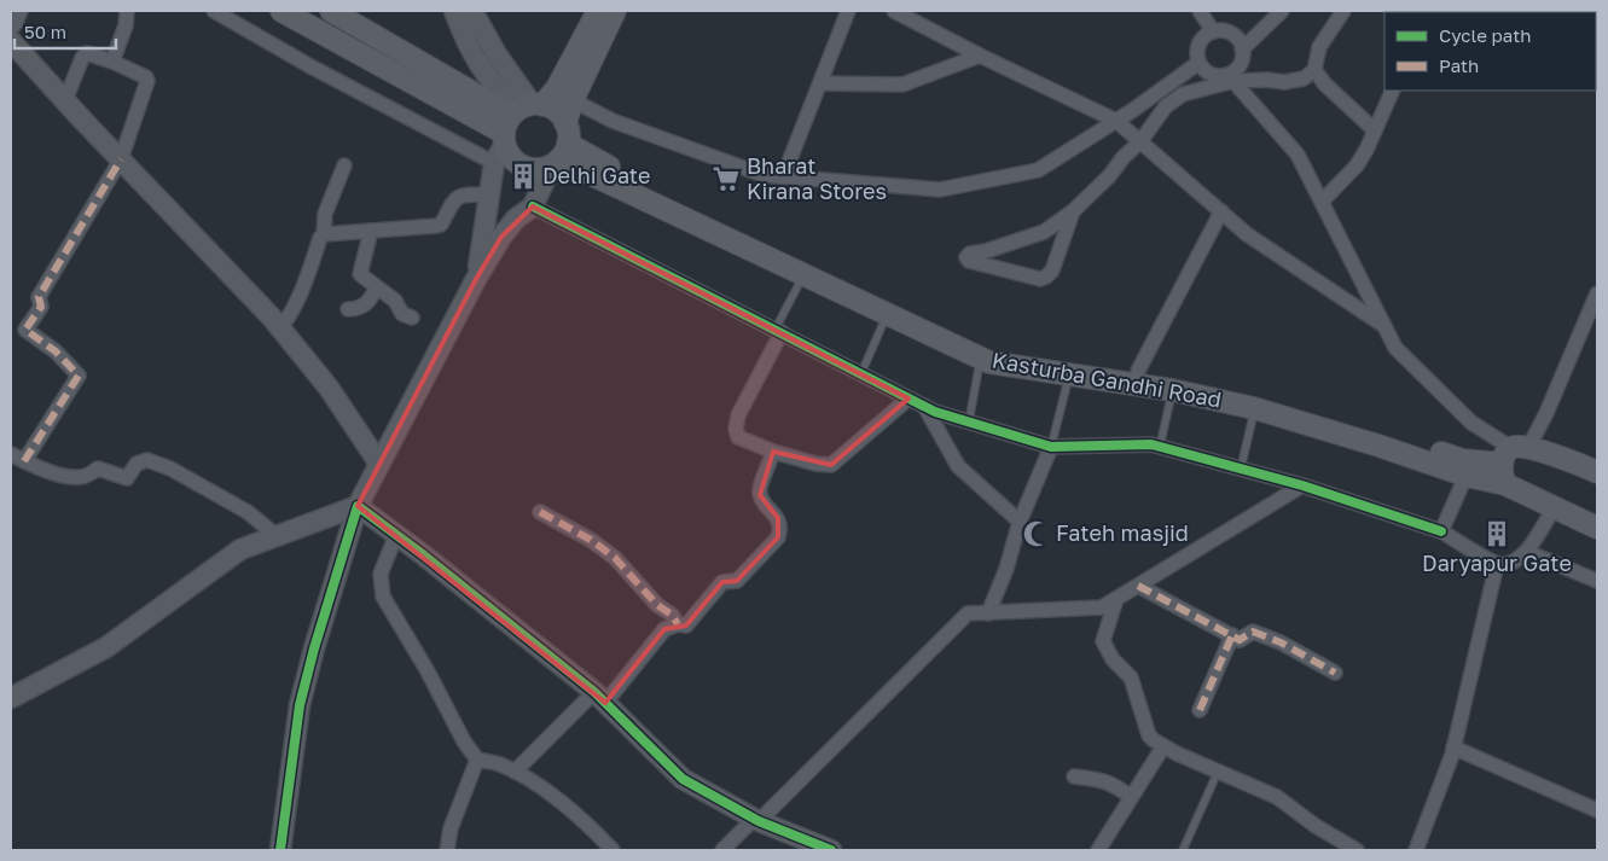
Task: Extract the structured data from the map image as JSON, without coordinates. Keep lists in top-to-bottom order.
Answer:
{
  "streets": {
    "main road": ["Kasturba Gandhi Road"]
  },
  "places": {
    "building": ["Delhi Gate", "Daryapur Gate"],
    "supermarket": ["Bharat Kirana Stores"],
    "mosque": ["Fateh masjid"]
  },
  "legend": ["Cycle path", "Path"],
  "scale_bar": "50 m"
}
